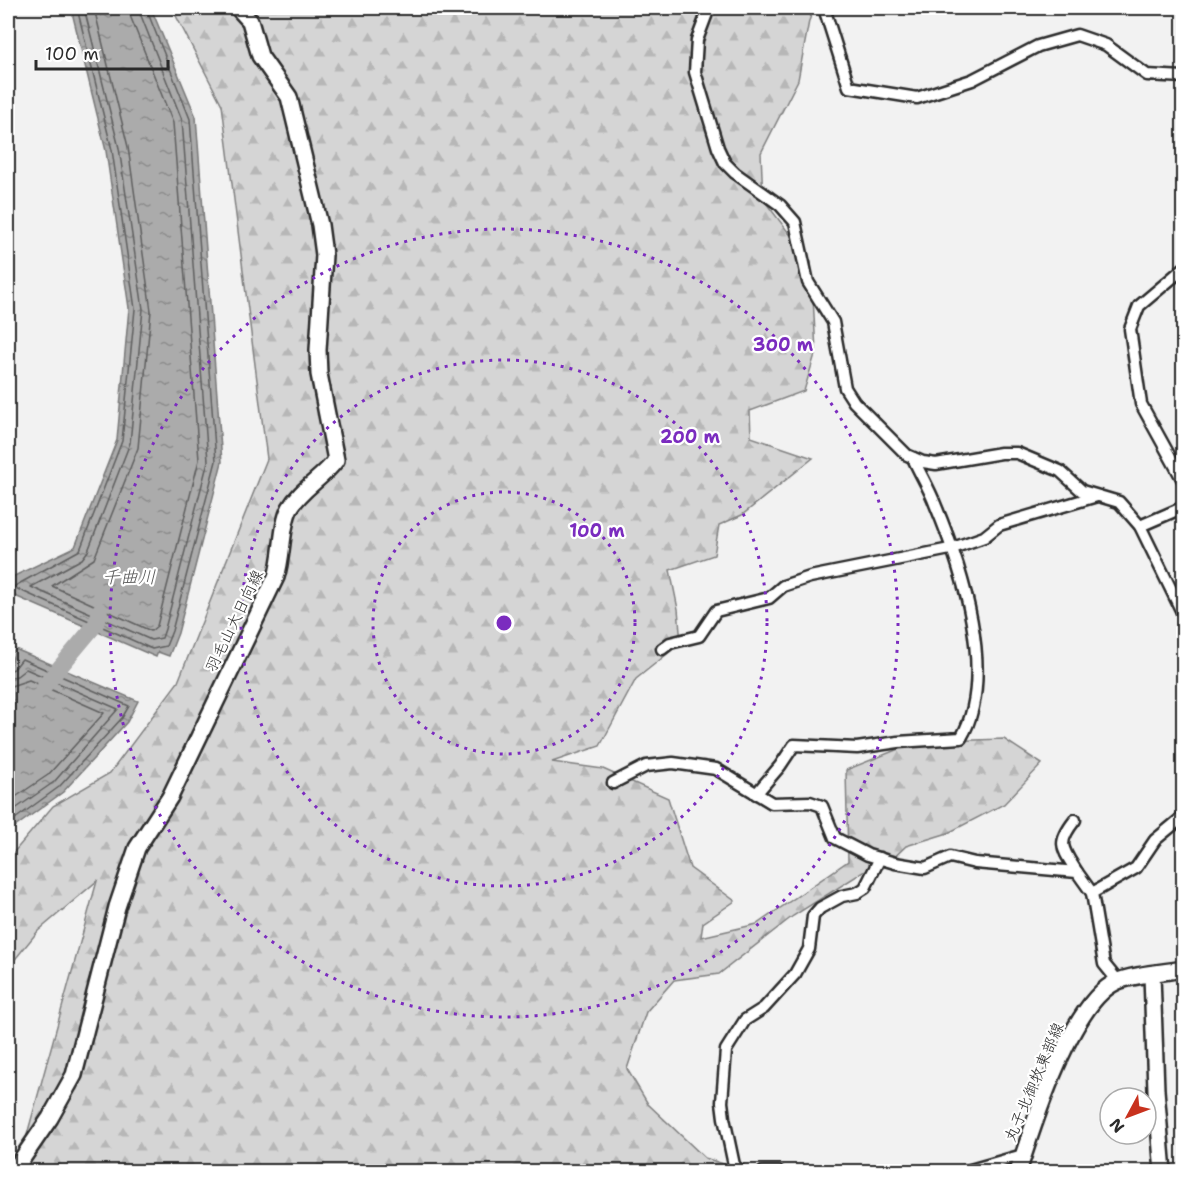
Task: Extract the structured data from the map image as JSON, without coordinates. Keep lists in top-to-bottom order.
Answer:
{
  "streets": {
    "main road": ["羽毛山大日向線", "丸子北御牧東部線"]
  },
  "water": ["千曲川"],
  "scale_bar": "100 m",
  "north": "bottom left",
  "rings": ["300 m", "200 m", "100 m"]
}
